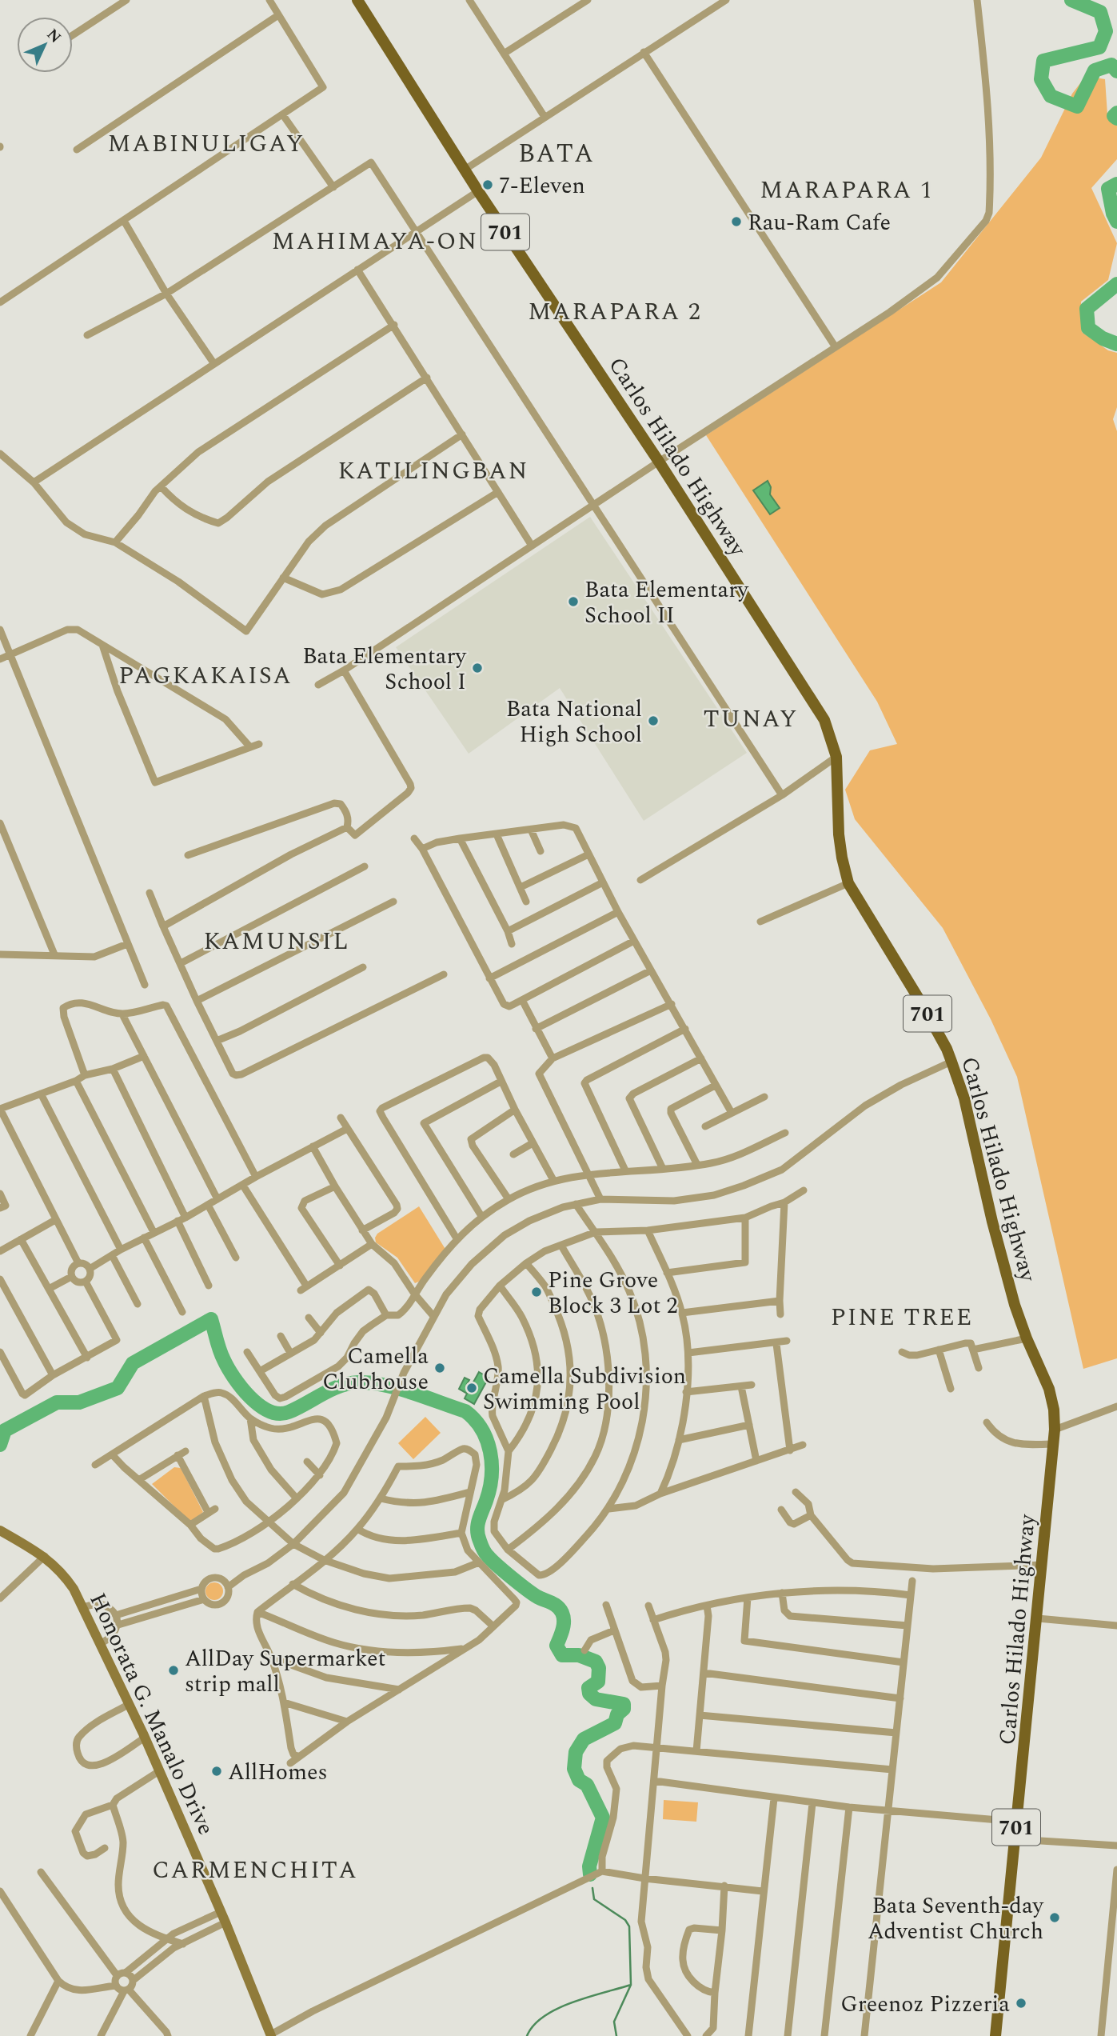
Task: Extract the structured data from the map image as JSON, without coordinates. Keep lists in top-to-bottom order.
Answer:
{
  "streets": {
    "main road": ["701", "Carlos Hilado Highway"],
    "street": ["Honorata G. Manalo Drive"]
  },
  "districts": [
    "MABINULIGAY",
    "BATA",
    "MARAPARA 1",
    "MAHIMAYA-ON",
    "MARAPARA 2",
    "KATILINGBAN",
    "PAGKAKAISA",
    "TUNAY",
    "KAMUNSIL",
    "PINE TREE",
    "CARMENCHITA"
  ],
  "places": [
    "7-Eleven",
    "Rau-Ram Cafe",
    "Bata Elementary School II",
    "Bata Elementary School I",
    "Bata National High School",
    "Pine Grove Block 3 Lot 2",
    "Camella Clubhouse",
    "Camella Subdivision Swimming Pool",
    "AllDay Supermarket strip mall",
    "AllHomes",
    "Bata Seventh-day Adventist Church",
    "Greenoz Pizzeria"
  ],
  "north": "top right"
}
